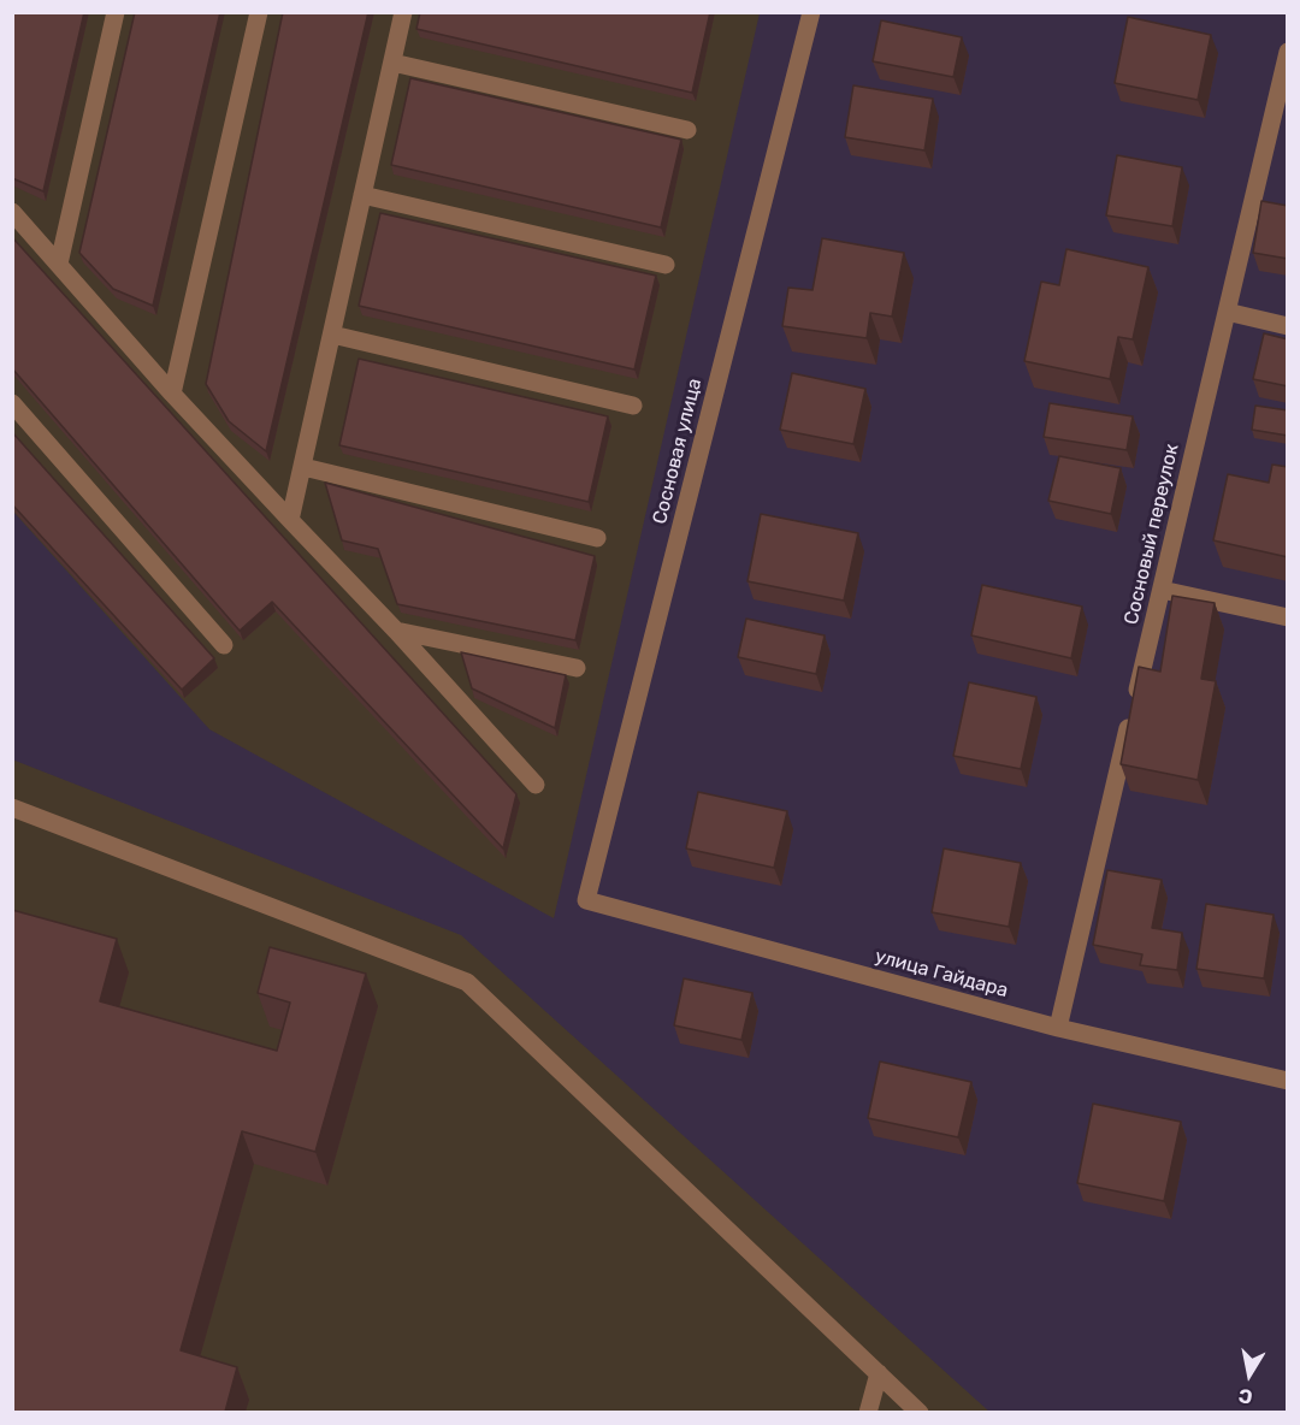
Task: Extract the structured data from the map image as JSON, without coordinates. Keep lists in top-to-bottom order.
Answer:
{
  "streets": {
    "street": ["Сосновая улица", "Сосновый переулок", "улица Гайдара"]
  },
  "crossings": [
    ["Сосновая улица", "улица Гайдара"],
    ["Сосновый переулок", "улица Гайдара"]
  ],
  "north": "bottom"
}
